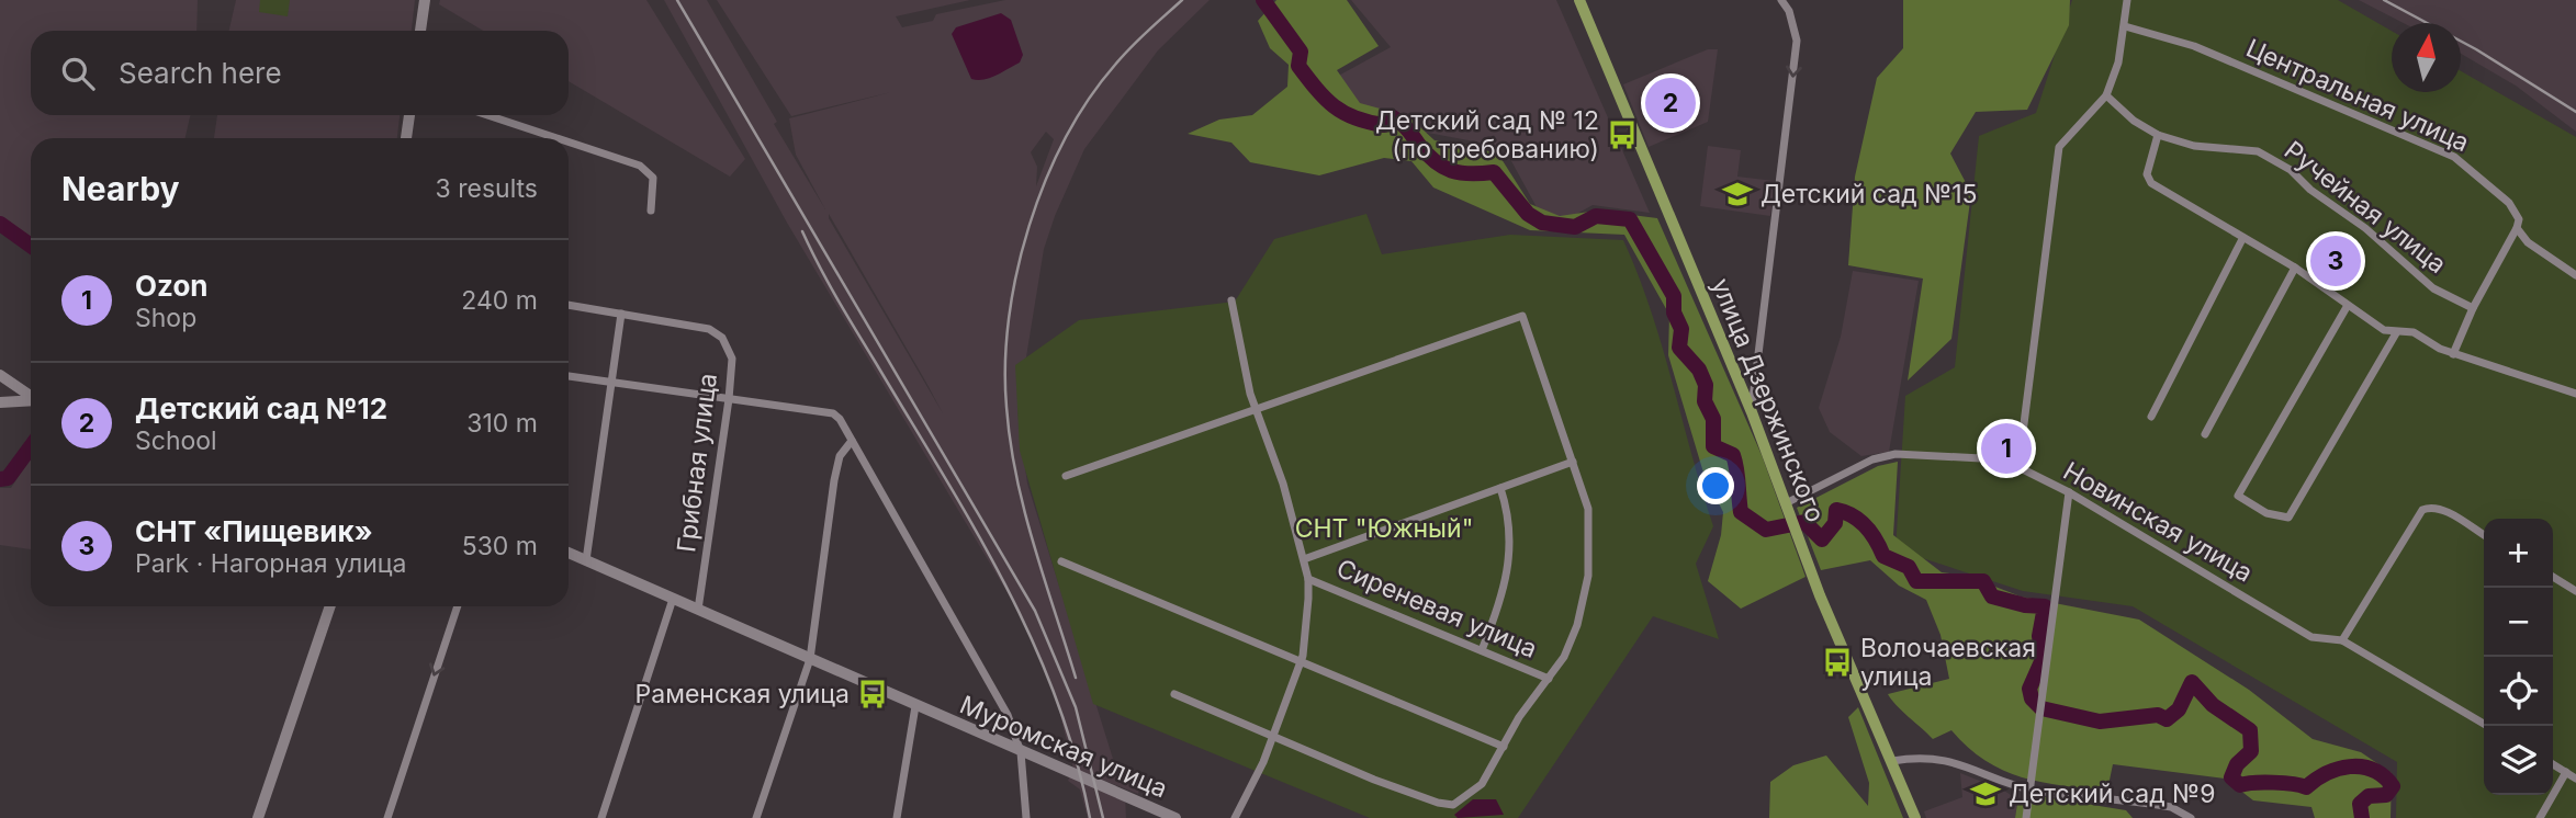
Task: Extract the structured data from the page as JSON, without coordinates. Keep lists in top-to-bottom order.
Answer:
{
  "streets": {
    "main road": ["улица Дзержинского", "Муромская улица"],
    "street": [
      "Центральная улица",
      "Ручейная улица",
      "Грибная улица",
      "Новинская улица",
      "Сиреневая улица"
    ]
  },
  "crossings": [
    ["улица Дзержинского", "Новинская улица"]
  ],
  "parks": ["СНТ \"Южный\""],
  "places": {
    "bus stop": ["Детский сад № 12 (по требованию)", "Волочаевская улица", "Раменская улица"],
    "school or university": ["Детский сад №15", "Детский сад №9"]
  },
  "north": "top",
  "page": {
    "search": "Search here",
    "pins": ["2", "3", "1"],
    "heading": ["Nearby", "3 results"],
    "list": [
      {
        "mark": "1",
        "name": "Ozon",
        "note": "Shop",
        "value": "240 m"
      },
      {
        "mark": "2",
        "name": "Детский сад №12",
        "note": "School",
        "value": "310 m"
      },
      {
        "mark": "3",
        "name": "СНТ «Пищевик»",
        "note": "Park · Нагорная улица",
        "value": "530 m"
      }
    ],
    "map_buttons": ["+", "−"]
  }
}
